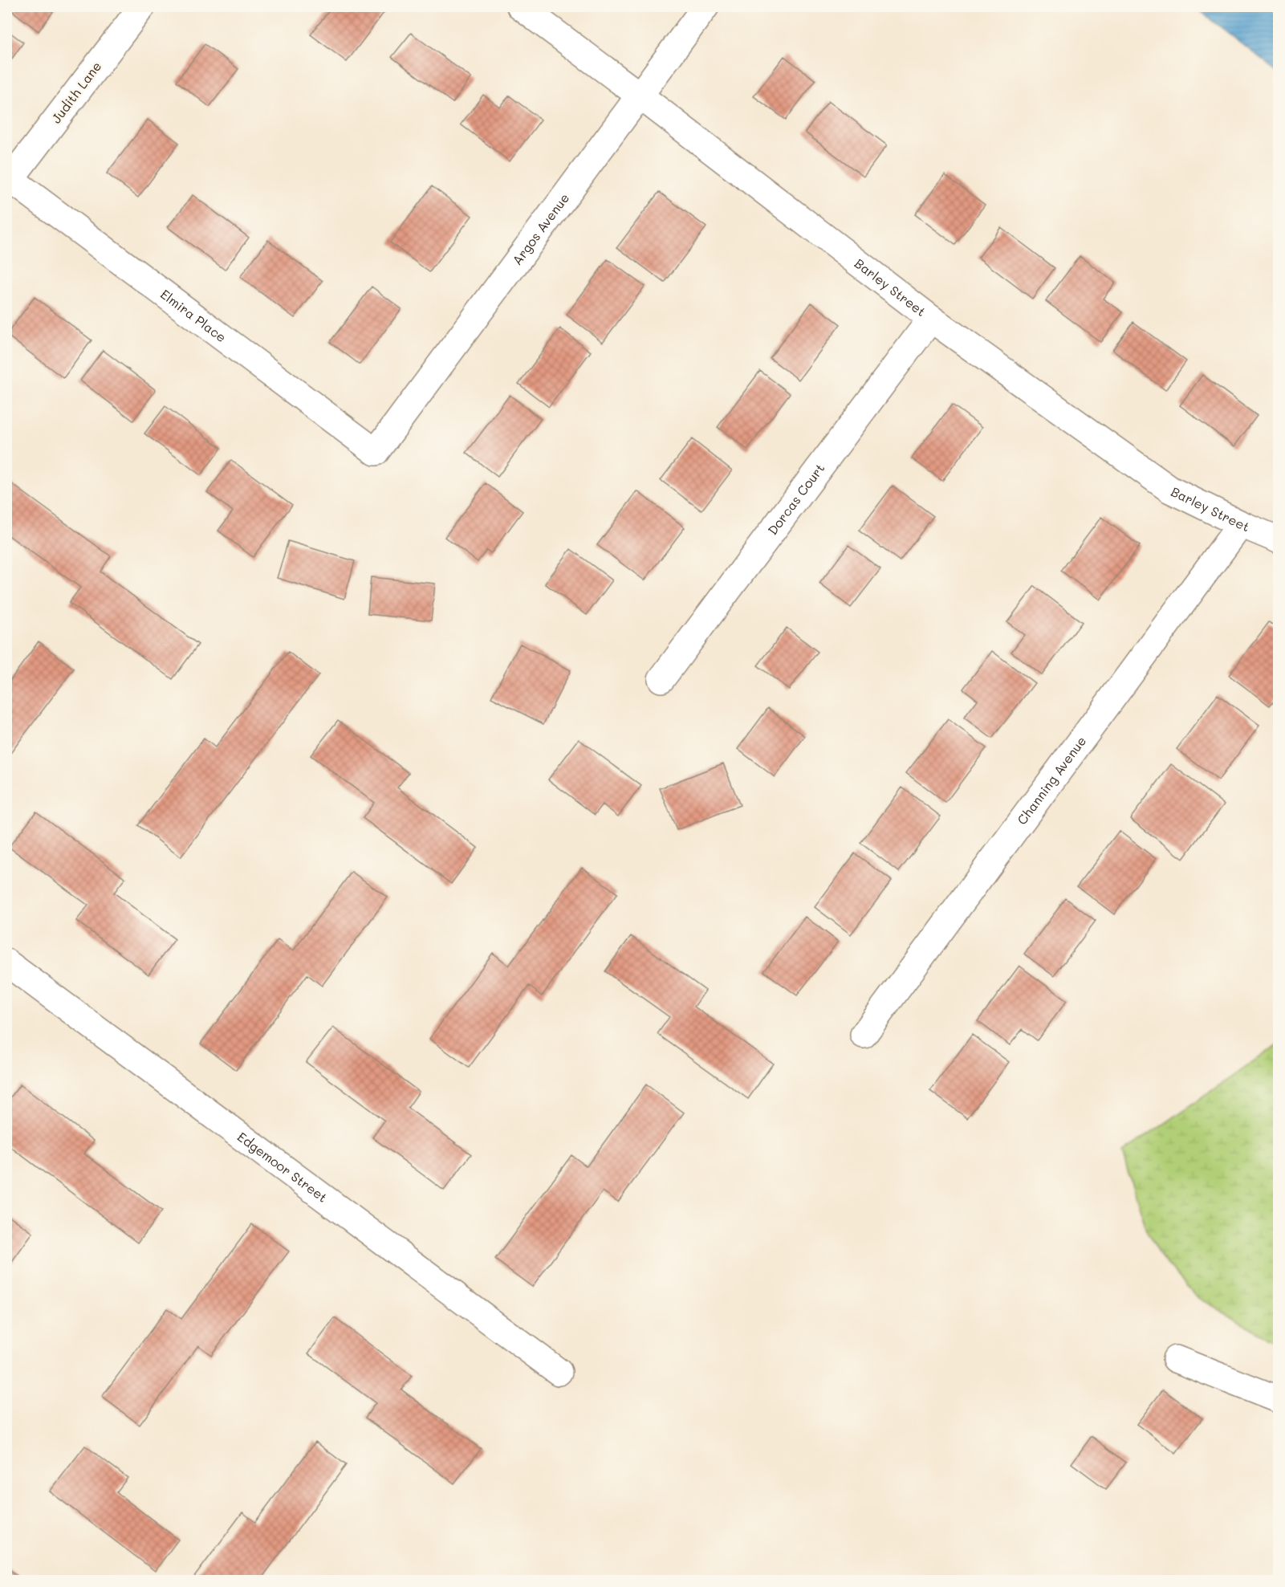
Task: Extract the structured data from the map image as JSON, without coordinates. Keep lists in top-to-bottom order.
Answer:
{
  "streets": {
    "street": [
      "Judith Lane",
      "Argos Avenue",
      "Barley Street",
      "Elmira Place",
      "Dorcas Court",
      "Channing Avenue",
      "Edgemoor Street"
    ]
  },
  "crossings": [
    ["Judith Lane", "Elmira Place"],
    ["Argos Avenue", "Barley Street"],
    ["Argos Avenue", "Elmira Place"],
    ["Barley Street", "Dorcas Court"],
    ["Barley Street", "Channing Avenue"]
  ]
}
